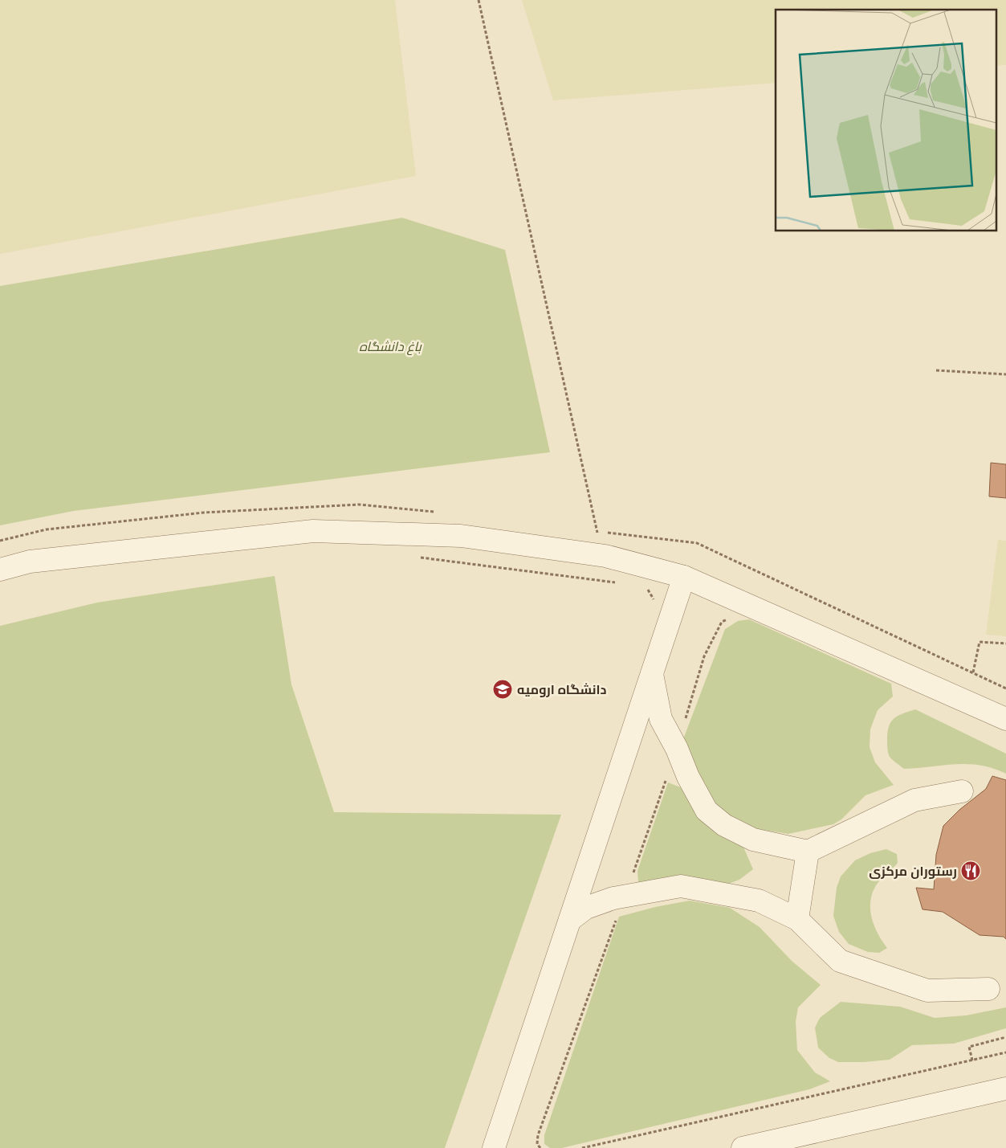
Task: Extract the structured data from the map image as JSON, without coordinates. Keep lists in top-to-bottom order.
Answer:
{
  "parks": ["باغ دانشگاه"],
  "places": {
    "school or university": ["دانشگاه ارومیه"],
    "restaurant": ["رستوران مرکزی"]
  }
}
